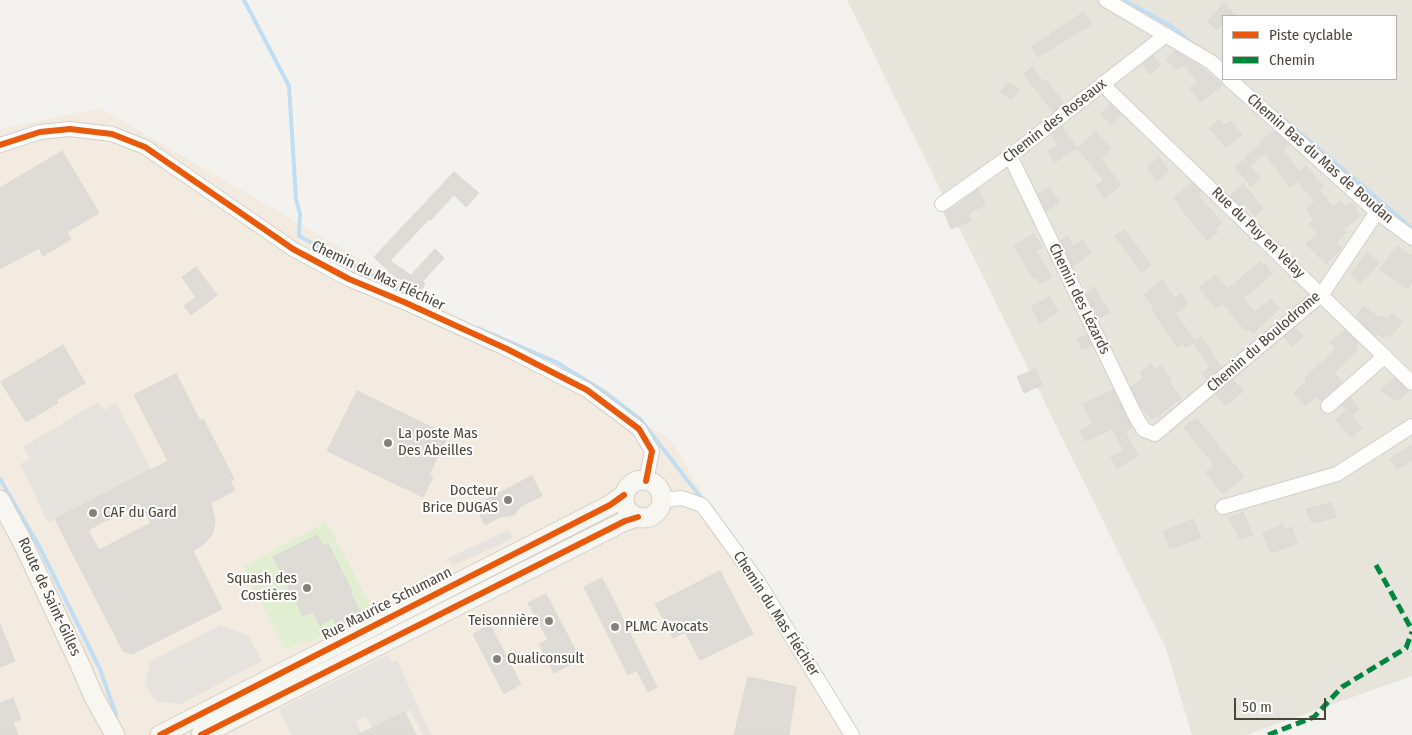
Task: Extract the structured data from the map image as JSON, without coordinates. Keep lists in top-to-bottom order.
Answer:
{
  "streets": {
    "main road": ["Route de Saint-Gilles", "Rue Maurice Schumann"],
    "street": [
      "Chemin des Roseaux",
      "Chemin Bas du Mas de Boudan",
      "Rue du Puy en Velay",
      "Chemin du Mas Fléchier",
      "Chemin des Lézards",
      "Chemin du Boulodrome"
    ]
  },
  "crossings": [
    ["Chemin des Roseaux", "Rue du Puy en Velay"],
    ["Chemin des Roseaux", "Chemin des Lézards"],
    ["Chemin Bas du Mas de Boudan", "Chemin du Boulodrome"],
    ["Rue du Puy en Velay", "Chemin du Boulodrome"],
    ["Chemin du Mas Fléchier", "Rue Maurice Schumann"],
    ["Chemin des Lézards", "Chemin du Boulodrome"]
  ],
  "places": [
    "La poste Mas Des Abeilles",
    "Docteur Brice DUGAS",
    "CAF du Gard",
    "Squash des Costières",
    "Teisonnière",
    "PLMC Avocats",
    "Qualiconsult"
  ],
  "legend": ["Piste cyclable", "Chemin"],
  "scale_bar": "50 m"
}
